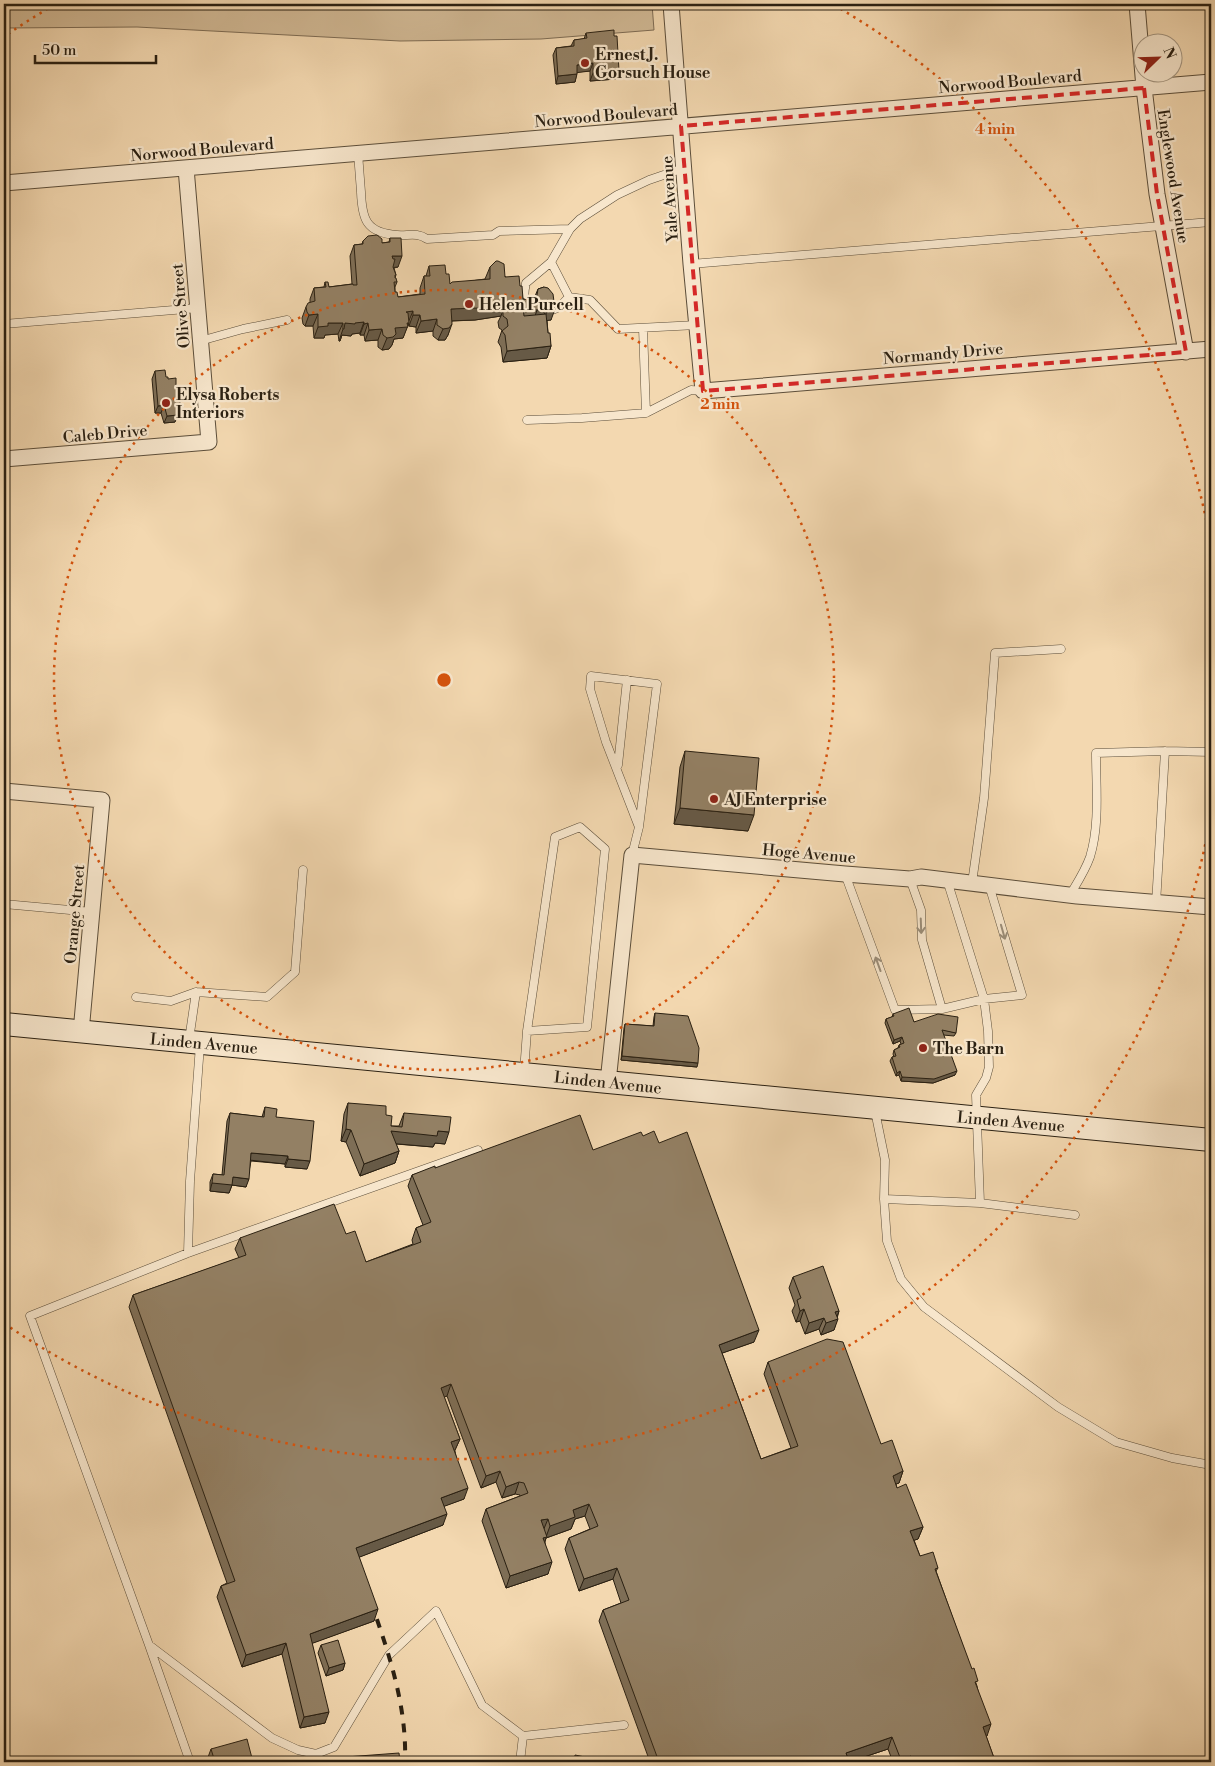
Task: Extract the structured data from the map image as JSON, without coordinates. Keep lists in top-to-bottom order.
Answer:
{
  "streets": {
    "street": [
      "Norwood Boulevard",
      "Englewood Avenue",
      "Yale Avenue",
      "Olive Street",
      "Normandy Drive",
      "Caleb Drive",
      "Hoge Avenue",
      "Orange Street",
      "Linden Avenue"
    ]
  },
  "crossings": [
    ["Norwood Boulevard", "Englewood Avenue"],
    ["Norwood Boulevard", "Yale Avenue"],
    ["Norwood Boulevard", "Olive Street"],
    ["Englewood Avenue", "Normandy Drive"],
    ["Yale Avenue", "Normandy Drive"],
    ["Olive Street", "Caleb Drive"],
    ["Orange Street", "Linden Avenue"]
  ],
  "places": [
    "Ernest J. Gorsuch House",
    "Helen Purcell",
    "Elysa Roberts Interiors",
    "AJ Enterprise",
    "The Barn"
  ],
  "scale_bar": "50 m",
  "north": "top right",
  "rings": ["4 min", "2 min"]
}
